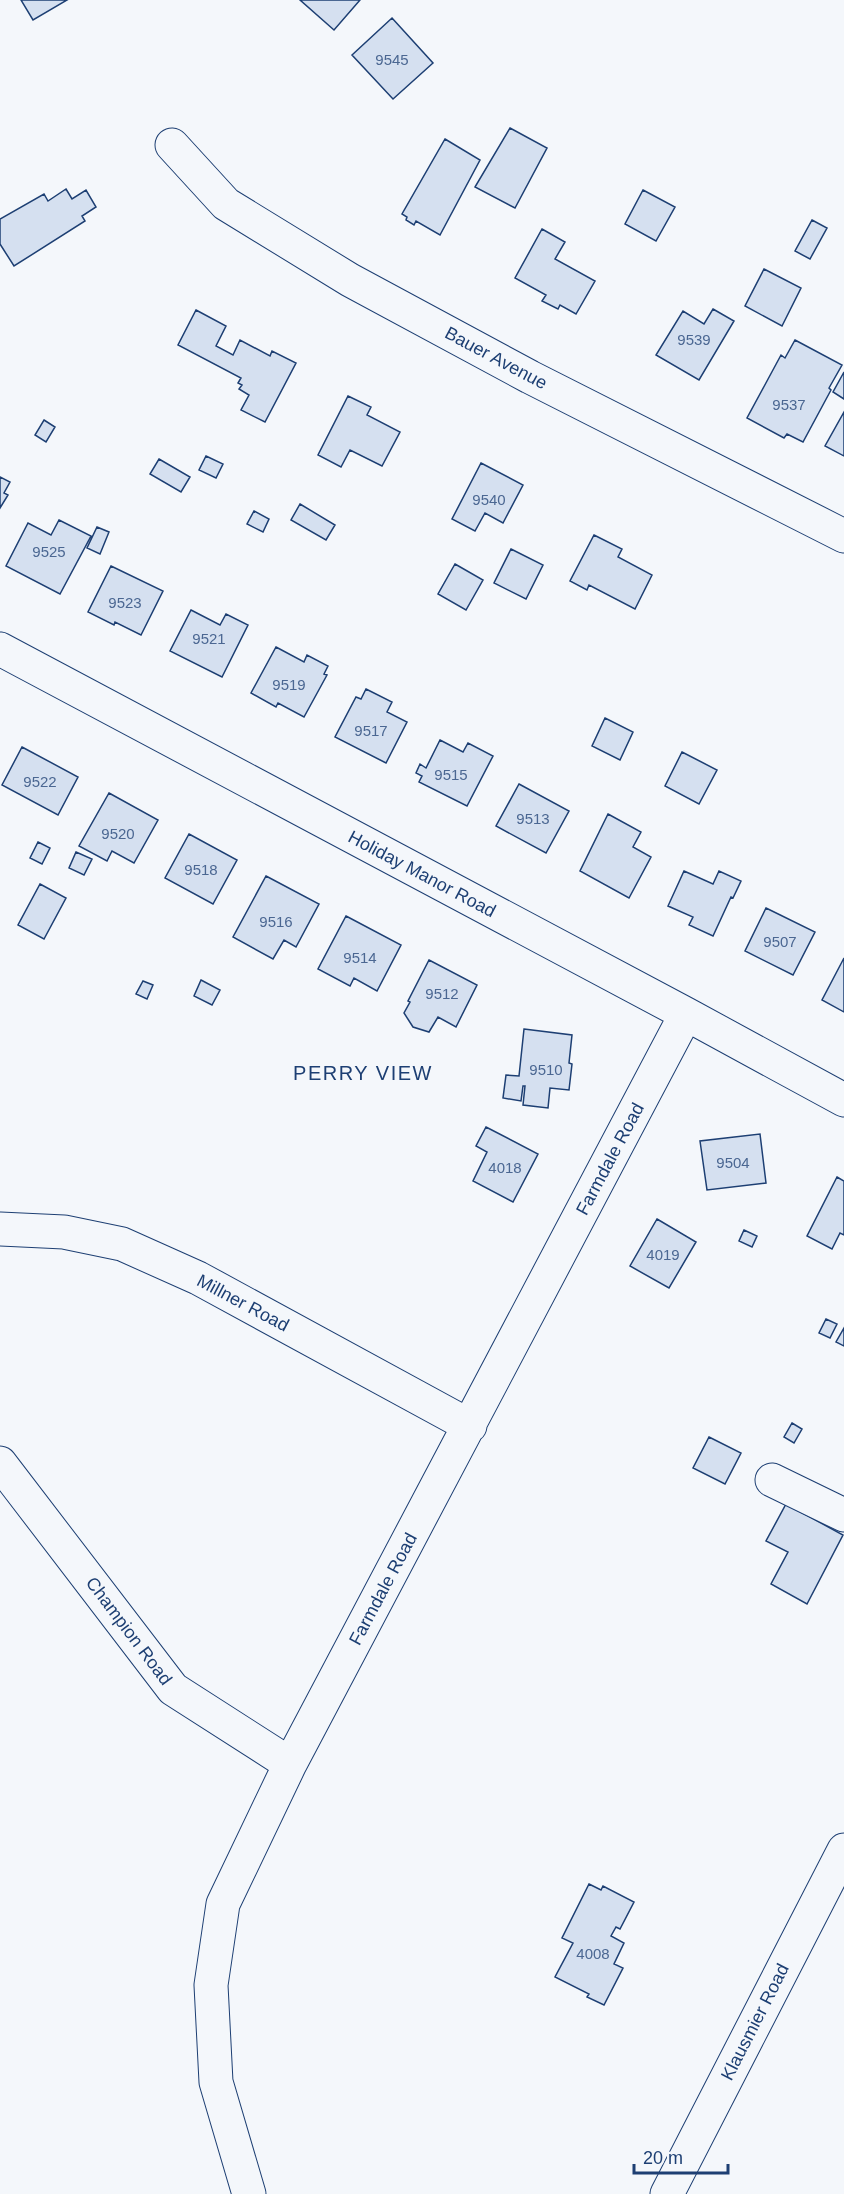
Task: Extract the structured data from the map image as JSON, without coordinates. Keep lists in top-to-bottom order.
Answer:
{
  "streets": {
    "street": [
      "Bauer Avenue",
      "Holiday Manor Road",
      "Farmdale Road",
      "Millner Road",
      "Champion Road",
      "Klausmier Road"
    ]
  },
  "crossings": [
    ["Holiday Manor Road", "Farmdale Road"],
    ["Farmdale Road", "Millner Road"],
    ["Farmdale Road", "Champion Road"]
  ],
  "districts": ["PERRY VIEW"],
  "house_numbers": [
    "9545",
    "9539",
    "9537",
    "9540",
    "9525",
    "9523",
    "9521",
    "9519",
    "9517",
    "9515",
    "9522",
    "9513",
    "9520",
    "9518",
    "9516",
    "9507",
    "9514",
    "9512",
    "9510",
    "9504",
    "4018",
    "4019",
    "4008"
  ],
  "scale_bar": "20 m"
}
